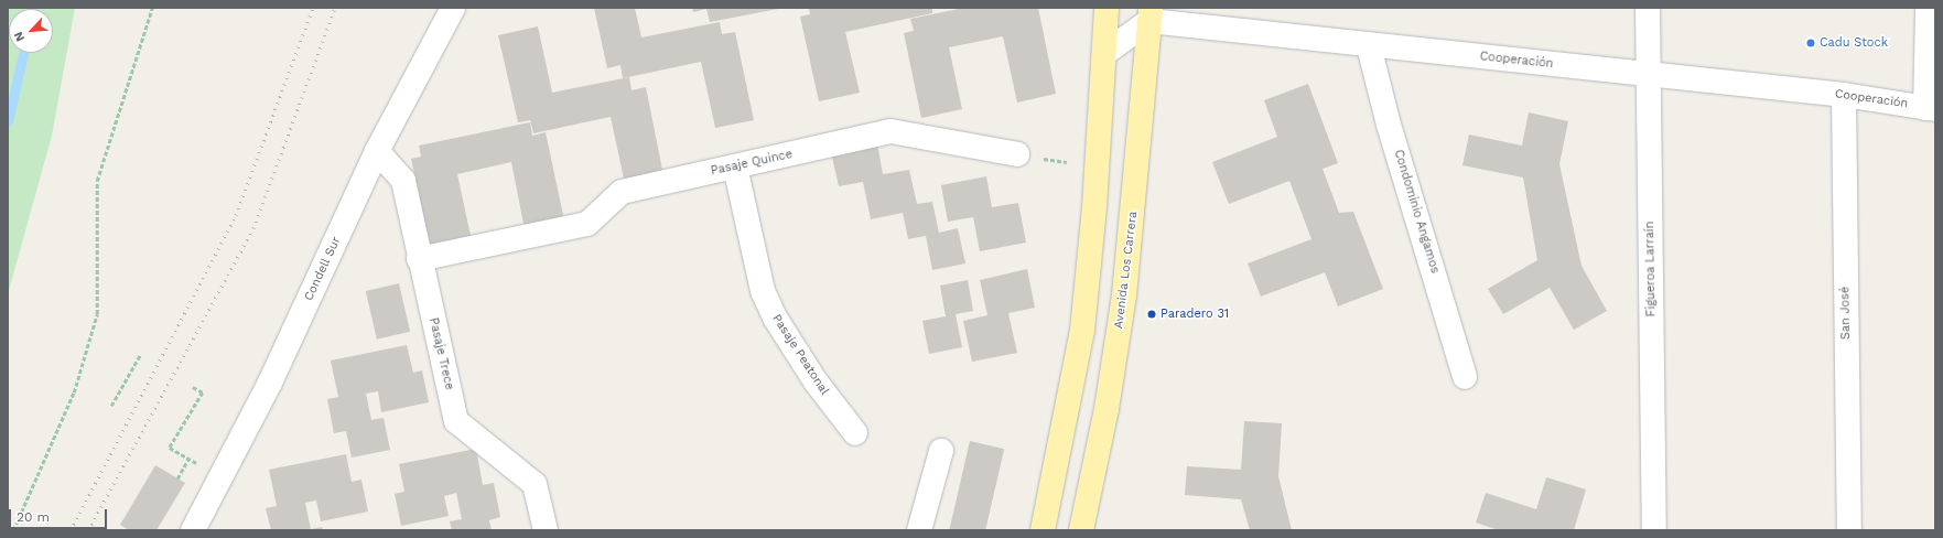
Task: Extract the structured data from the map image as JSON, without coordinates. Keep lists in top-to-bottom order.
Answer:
{
  "streets": {
    "main road": ["Avenida Los Carrera"],
    "street": [
      "Cooperación",
      "Pasaje Quince",
      "Condominio Angamos",
      "Condell Sur",
      "Figueroa Larraín",
      "San José",
      "Pasaje Trece",
      "Pasaje Peatonal"
    ]
  },
  "crossings": [
    ["Cooperación", "Condominio Angamos"],
    ["Cooperación", "Figueroa Larraín"],
    ["Cooperación", "Avenida Los Carrera"],
    ["Cooperación", "San José"],
    ["Pasaje Quince", "Pasaje Trece"],
    ["Pasaje Quince", "Pasaje Peatonal"],
    ["Condell Sur", "Pasaje Trece"]
  ],
  "places": ["Cadu Stock", "Paradero 31"],
  "scale_bar": "20 m",
  "north": "bottom left"
}
